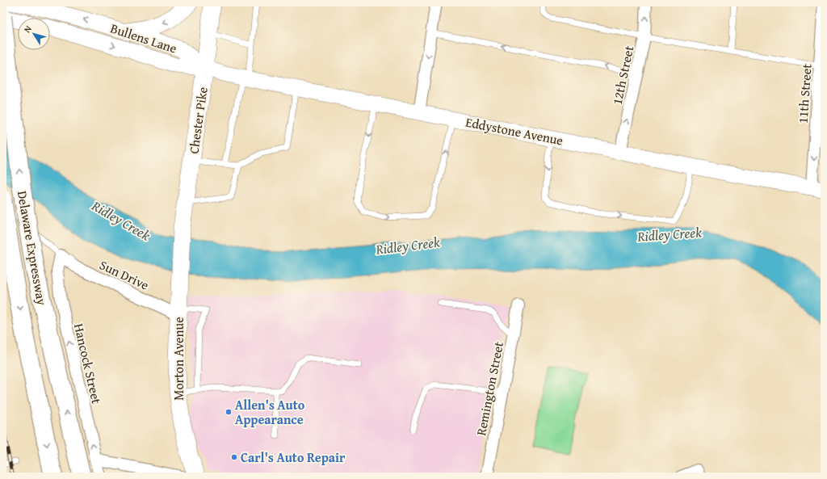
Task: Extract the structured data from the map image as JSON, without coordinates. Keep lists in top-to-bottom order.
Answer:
{
  "streets": {
    "highway": ["Delaware Expressway"],
    "main road": ["Chester Pike", "Morton Avenue"],
    "street": [
      "Bullens Lane",
      "12th Street",
      "11th Street",
      "Eddystone Avenue",
      "Sun Drive",
      "Hancock Street",
      "Remington Street"
    ]
  },
  "crossings": [
    ["Bullens Lane", "Chester Pike"],
    ["Bullens Lane", "Eddystone Avenue"],
    ["12th Street", "Eddystone Avenue"],
    ["11th Street", "Eddystone Avenue"],
    ["Chester Pike", "Eddystone Avenue"],
    ["Chester Pike", "Morton Avenue"],
    ["Sun Drive", "Morton Avenue"],
    ["Sun Drive", "Hancock Street"]
  ],
  "one_way": ["12th Street", "11th Street", "Hancock Street"],
  "water": ["Ridley Creek"],
  "places": ["Allen's Auto Appearance", "Carl's Auto Repair"],
  "north": "top left"
}
